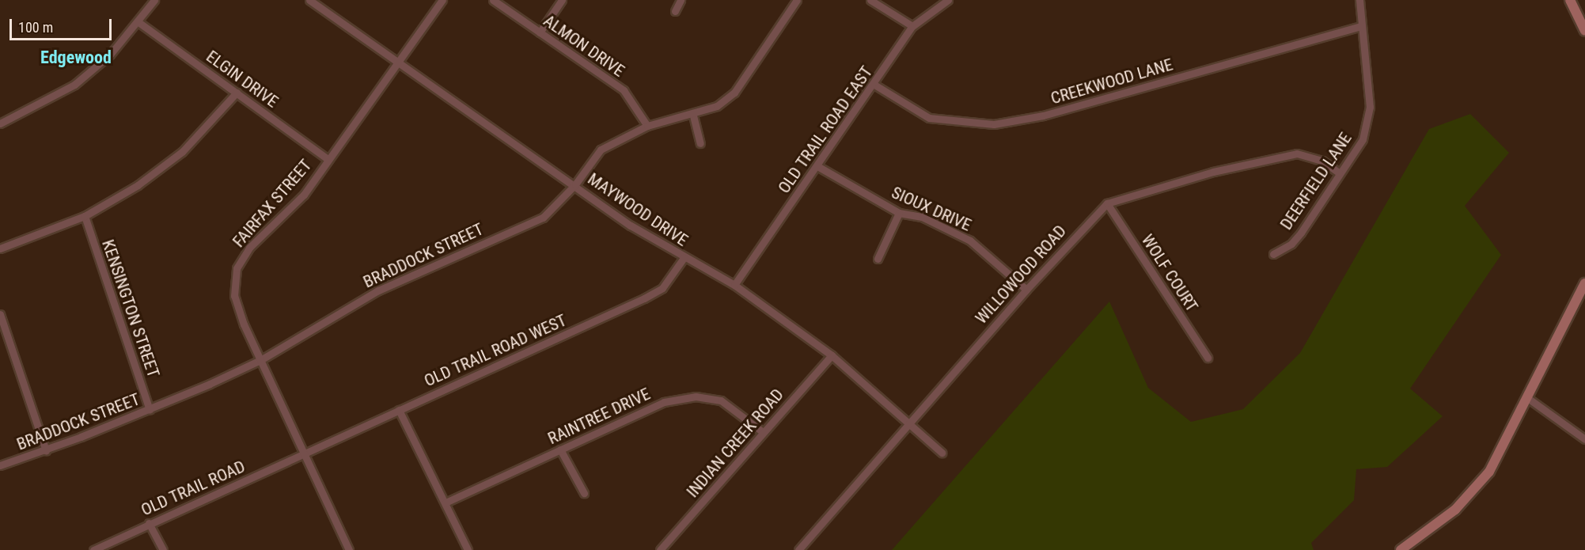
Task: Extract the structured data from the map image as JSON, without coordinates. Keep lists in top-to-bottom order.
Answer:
{
  "streets": {
    "street": [
      "ALMON DRIVE",
      "ELGIN DRIVE",
      "CREEKWOOD LANE",
      "OLD TRAIL ROAD EAST",
      "DEERFIELD LANE",
      "FAIRFAX STREET",
      "SIOUX DRIVE",
      "MAYWOOD DRIVE",
      "BRADDOCK STREET",
      "WOLF COURT",
      "WILLOWOOD ROAD",
      "KENSINGTON STREET",
      "OLD TRAIL ROAD WEST",
      "RAINTREE DRIVE",
      "INDIAN CREEK ROAD",
      "OLD TRAIL ROAD"
    ]
  },
  "crossings": [
    ["ALMON DRIVE", "BRADDOCK STREET"],
    ["ELGIN DRIVE", "FAIRFAX STREET"],
    ["CREEKWOOD LANE", "OLD TRAIL ROAD EAST"],
    ["CREEKWOOD LANE", "DEERFIELD LANE"],
    ["OLD TRAIL ROAD EAST", "SIOUX DRIVE"],
    ["OLD TRAIL ROAD EAST", "MAYWOOD DRIVE"],
    ["FAIRFAX STREET", "MAYWOOD DRIVE"],
    ["FAIRFAX STREET", "BRADDOCK STREET"],
    ["FAIRFAX STREET", "OLD TRAIL ROAD WEST"],
    ["FAIRFAX STREET", "OLD TRAIL ROAD"],
    ["SIOUX DRIVE", "WILLOWOOD ROAD"],
    ["MAYWOOD DRIVE", "BRADDOCK STREET"],
    ["MAYWOOD DRIVE", "WILLOWOOD ROAD"],
    ["MAYWOOD DRIVE", "OLD TRAIL ROAD WEST"],
    ["MAYWOOD DRIVE", "INDIAN CREEK ROAD"],
    ["BRADDOCK STREET", "KENSINGTON STREET"],
    ["WOLF COURT", "WILLOWOOD ROAD"],
    ["OLD TRAIL ROAD WEST", "OLD TRAIL ROAD"],
    ["RAINTREE DRIVE", "INDIAN CREEK ROAD"]
  ],
  "districts": ["Edgewood"],
  "scale_bar": "100 m"
}
